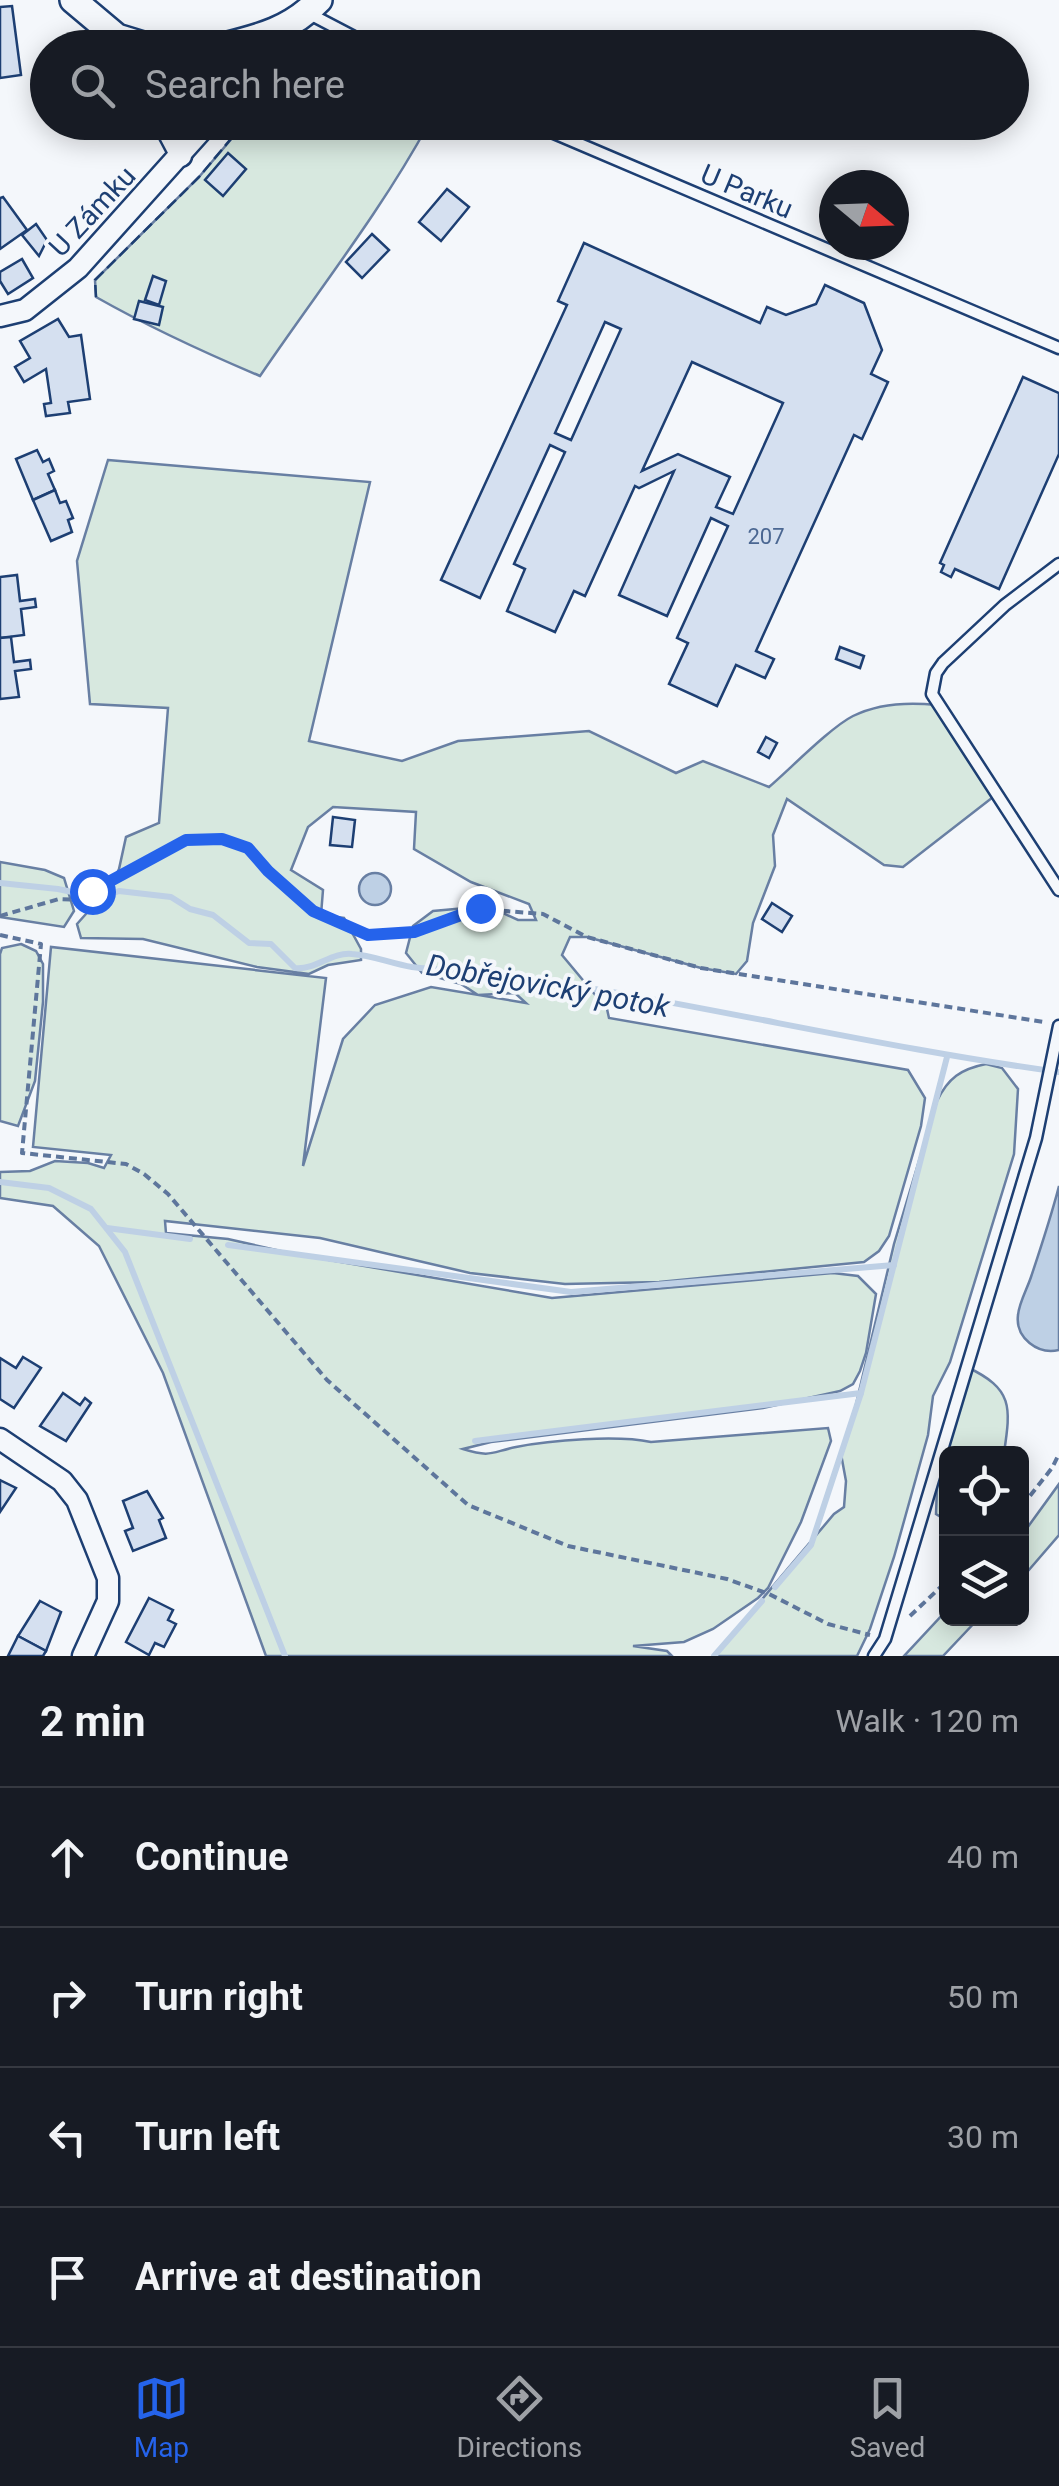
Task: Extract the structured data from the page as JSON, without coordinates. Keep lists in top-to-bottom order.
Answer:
{
  "streets": {
    "street": ["U Zámku"],
    "lane": ["U Parku"]
  },
  "water": ["Dobřejovický potok"],
  "house_numbers": ["207"],
  "north": "right",
  "page": {
    "search": "Search here",
    "heading": ["2 min", "Walk · 120 m"],
    "list": [
      ["Continue", "40 m"],
      ["Turn right", "50 m"],
      ["Turn left", "30 m"],
      "Arrive at destination"
    ],
    "nav": ["Map", "Directions", "Saved"]
  }
}
